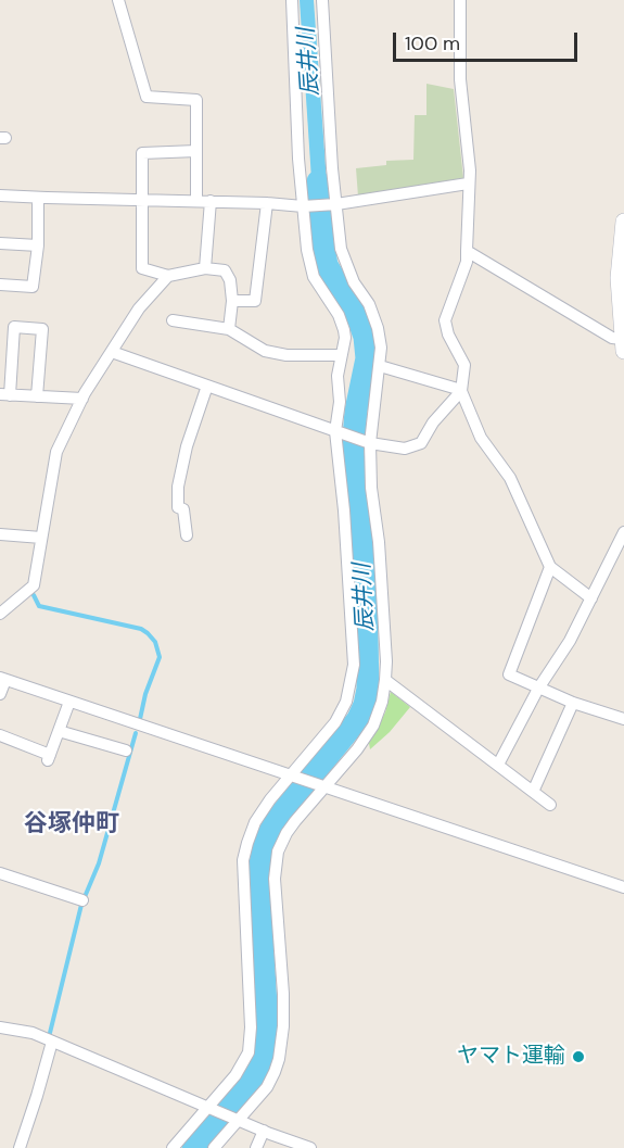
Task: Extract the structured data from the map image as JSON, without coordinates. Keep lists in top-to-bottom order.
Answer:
{
  "districts": ["谷塚仲町"],
  "water": ["辰井川"],
  "places": ["ヤマト運輸"],
  "scale_bar": "100 m"
}
